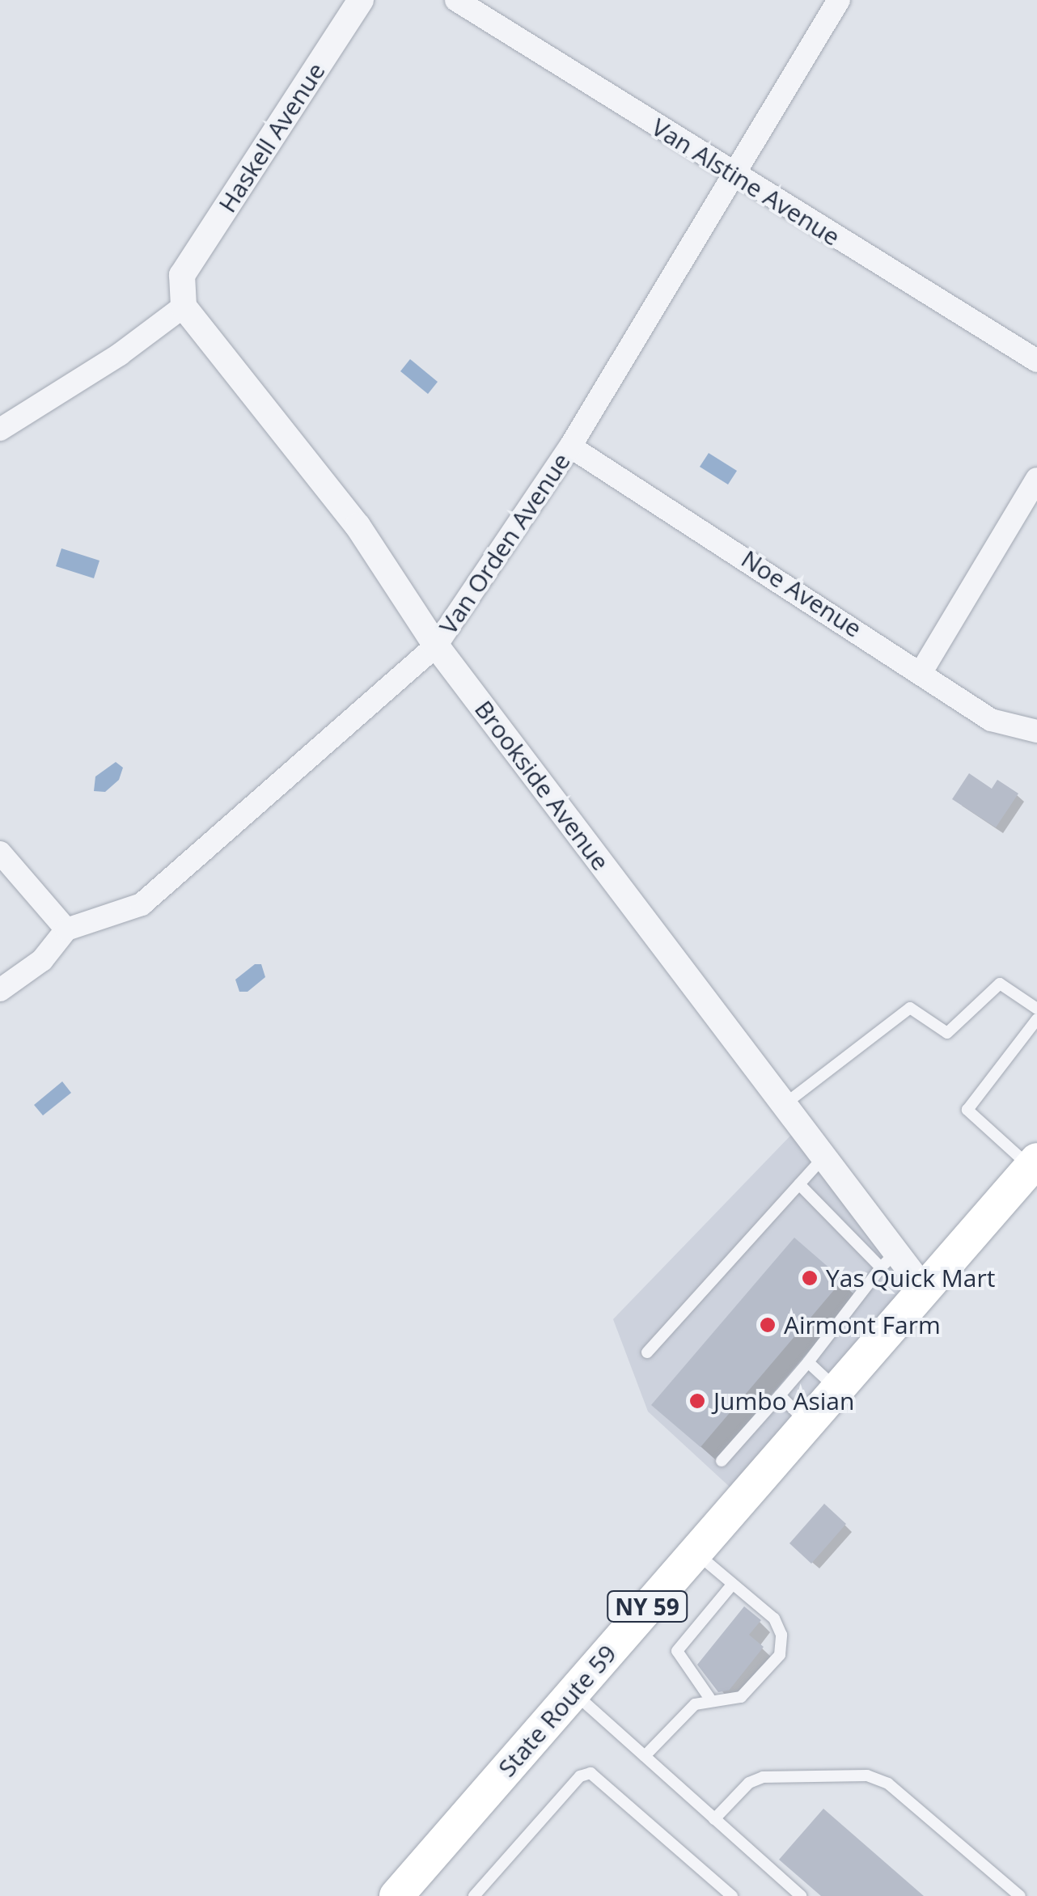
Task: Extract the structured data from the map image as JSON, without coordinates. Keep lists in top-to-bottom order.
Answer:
{
  "streets": {
    "main road": ["NY 59", "State Route 59"],
    "street": [
      "Haskell Avenue",
      "Van Alstine Avenue",
      "Van Orden Avenue",
      "Noe Avenue",
      "Brookside Avenue"
    ]
  },
  "crossings": [
    ["Haskell Avenue", "Brookside Avenue"],
    ["Van Alstine Avenue", "Van Orden Avenue"],
    ["Van Orden Avenue", "Noe Avenue"],
    ["Van Orden Avenue", "Brookside Avenue"],
    ["Brookside Avenue", "State Route 59"]
  ],
  "places": ["Yas Quick Mart", "Airmont Farm", "Jumbo Asian"]
}
